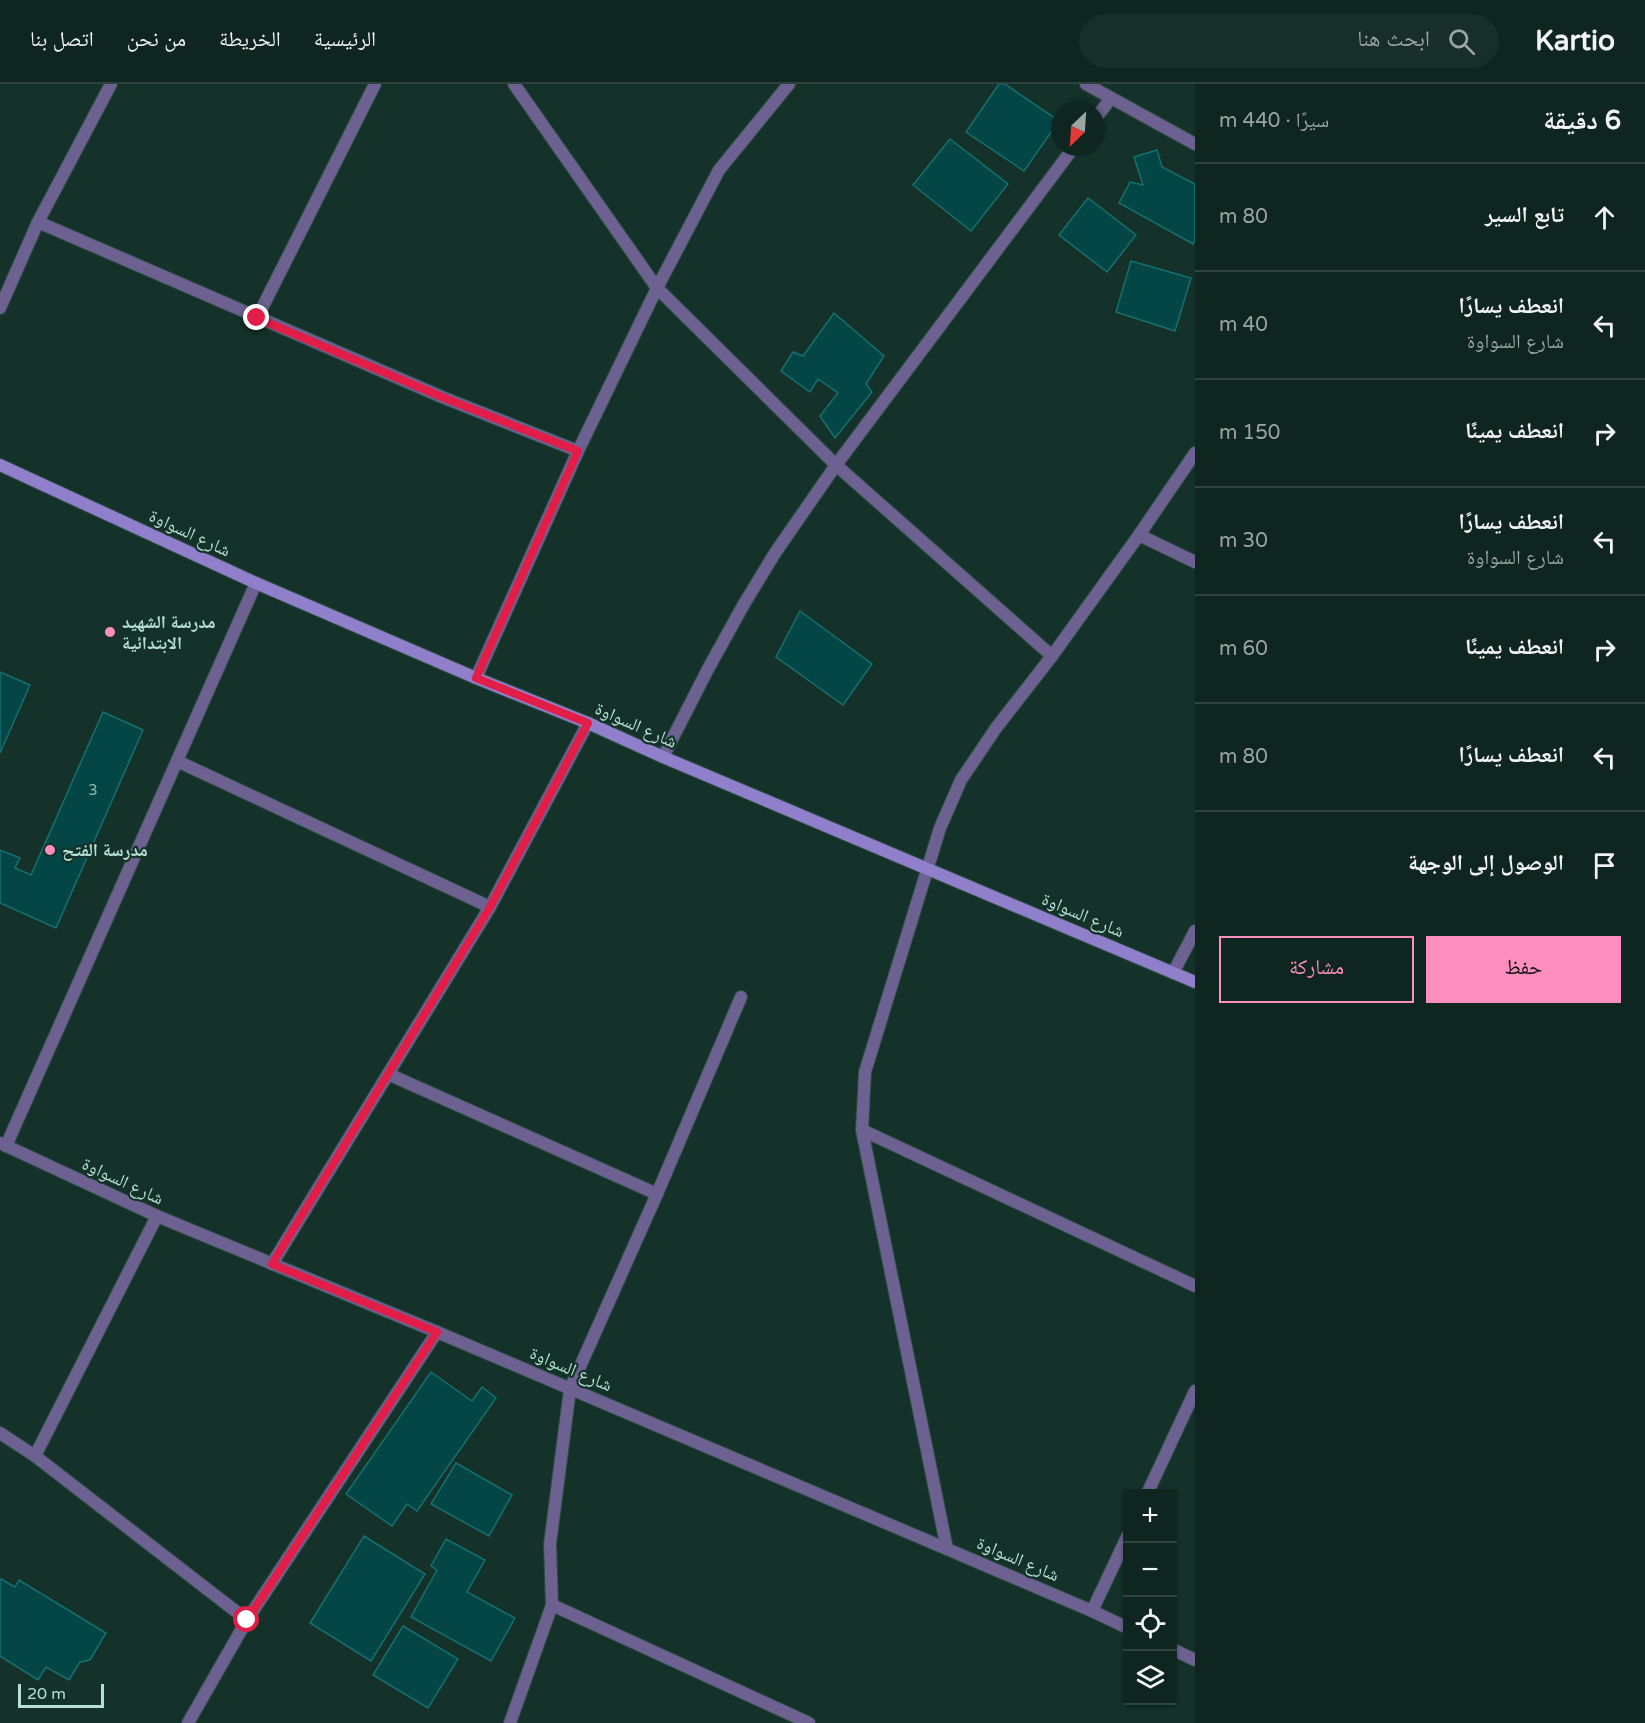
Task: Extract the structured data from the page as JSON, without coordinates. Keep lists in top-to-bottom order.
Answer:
{
  "streets": {
    "street": ["شارع السواوة"]
  },
  "places": ["مدرسة الشهيد الابتدائية", "مدرسة الفتح"],
  "house_numbers": ["3"],
  "scale_bar": "20 m",
  "north": "bottom left",
  "page": {
    "header": "Kartio",
    "search": "ابحث هنا",
    "nav": [
      "الرئيسية",
      "الخريطة",
      "من نحن",
      "اتصل بنا"
    ],
    "heading": ["6 دقيقة", "سيرًا · 440 m"],
    "list": [
      ["تابع السير", "80 m"],
      ["انعطف يسارًا", "شارع السواوة", "40 m"],
      ["انعطف يمينًا", "150 m"],
      ["انعطف يسارًا", "شارع السواوة", "30 m"],
      ["انعطف يمينًا", "60 m"],
      ["انعطف يسارًا", "80 m"],
      "الوصول إلى الوجهة"
    ],
    "buttons": ["حفظ", "مشاركة"],
    "map_buttons": ["+", "−"],
    "scale": "20 m"
  }
}
